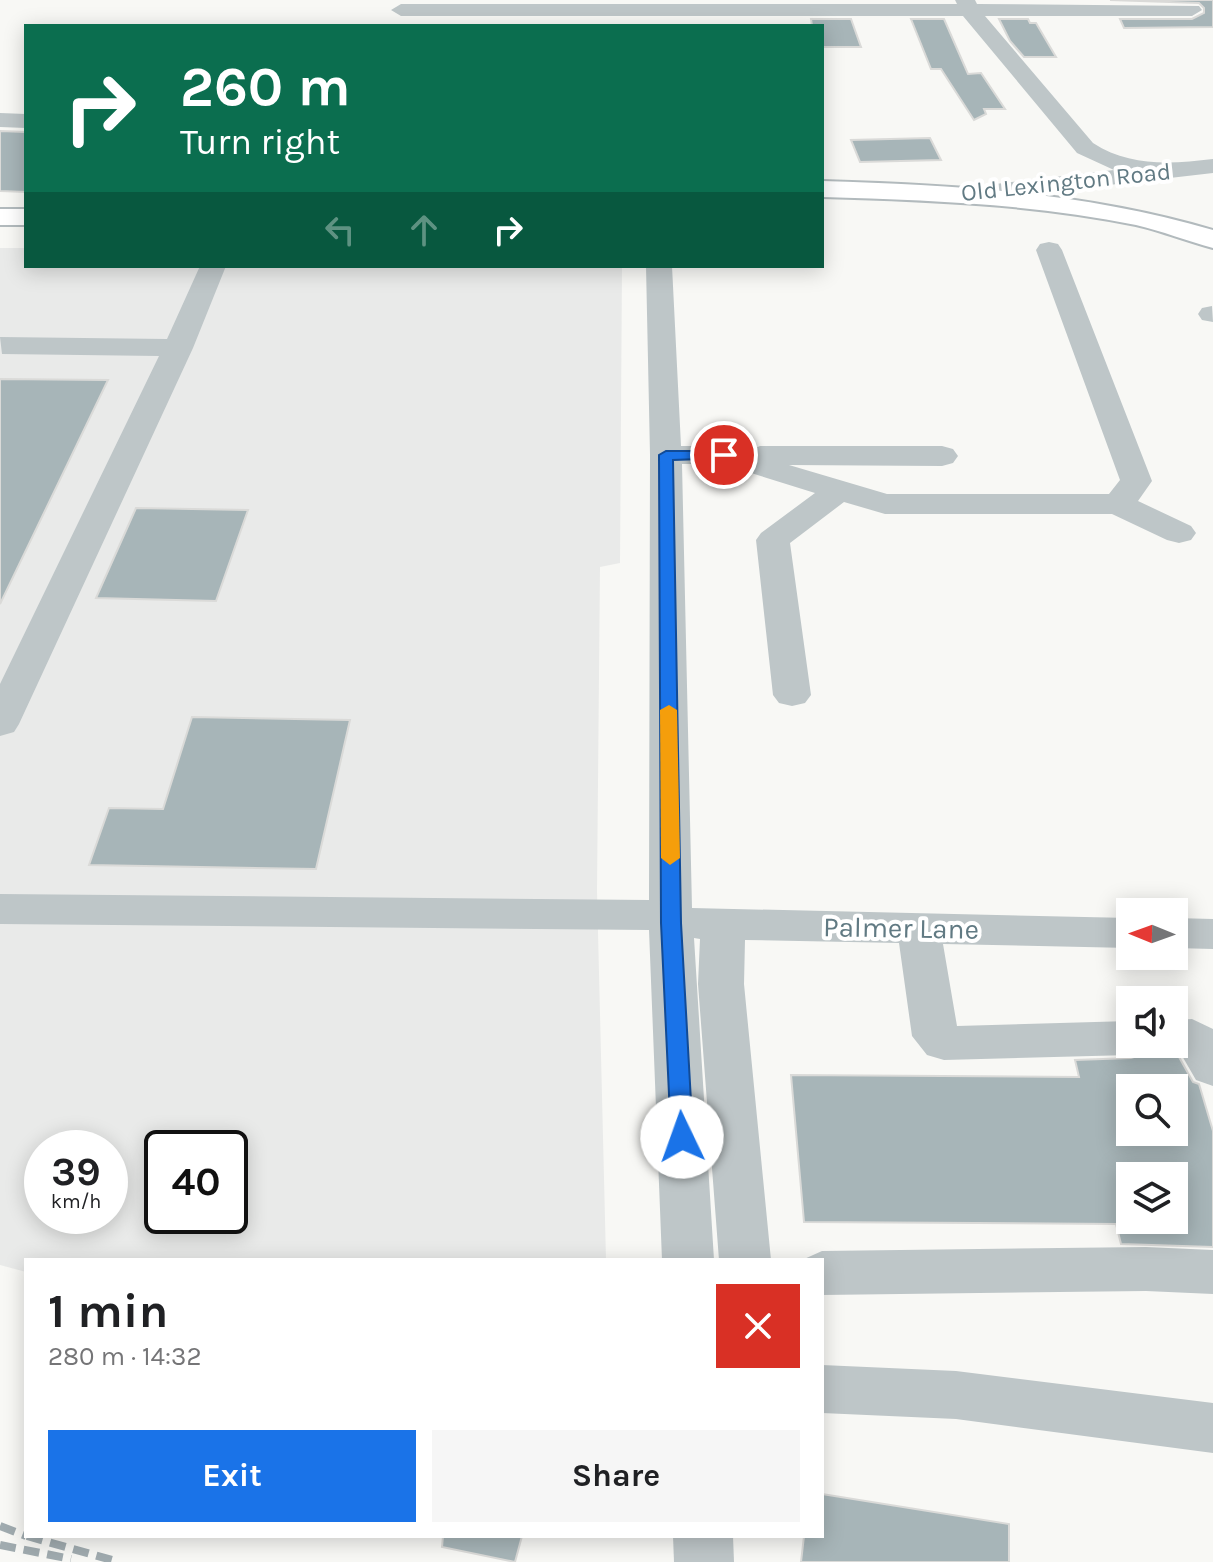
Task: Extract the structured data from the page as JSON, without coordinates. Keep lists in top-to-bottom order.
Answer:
{
  "streets": {
    "main road": ["Old Lexington Road"],
    "street": ["Palmer Lane"]
  },
  "north": "left",
  "page": {
    "turn": ["260 m", "Turn right"],
    "speed": "39 km/h",
    "limit": "40",
    "heading": ["1 min", "280 m · 14:32"],
    "buttons": ["Exit", "Share"]
  }
}
